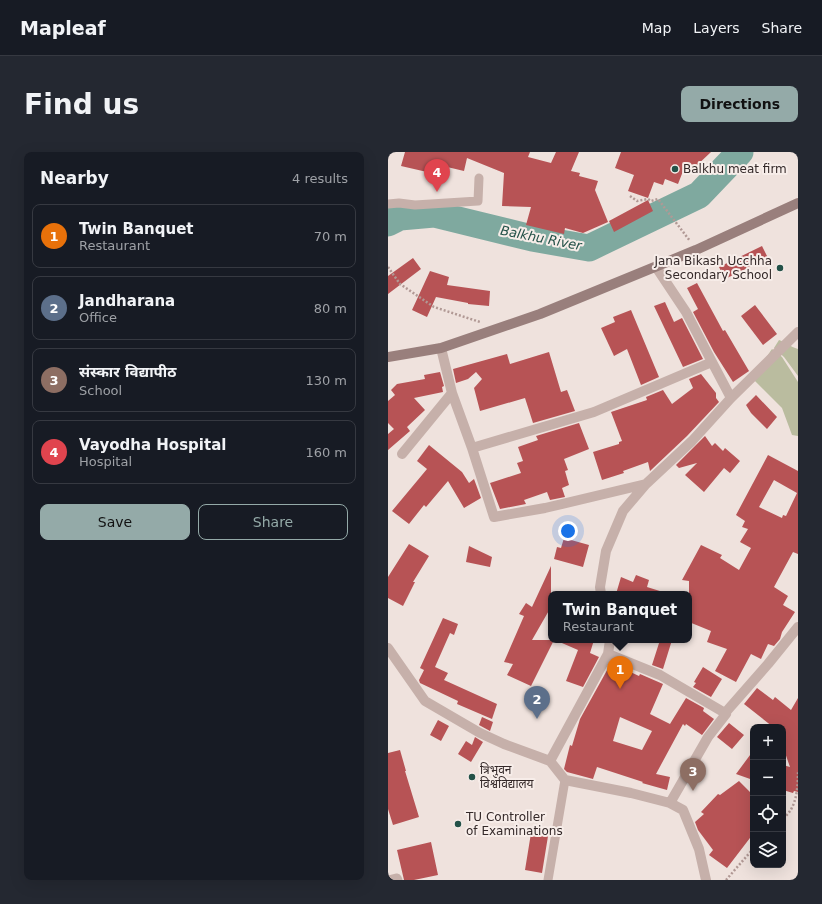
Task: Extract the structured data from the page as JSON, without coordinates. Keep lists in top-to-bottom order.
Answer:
{
  "water": ["Balkhu River"],
  "places": [
    "Balkhu meat firm",
    "Jana Bikash Ucchha Secondary School",
    "त्रिभुवन विश्वविद्यालय",
    "TU Controller of Examinations"
  ],
  "page": {
    "header": "Mapleaf",
    "nav": ["Map", "Layers", "Share"],
    "buttons": [
      "Directions",
      ["Save", "Share"]
    ],
    "title": "Find us",
    "heading": ["Nearby", "4 results"],
    "pins": [
      "4",
      "1",
      "2",
      "3"
    ],
    "list": [
      {
        "mark": "1",
        "name": "Twin Banquet",
        "note": "Restaurant",
        "value": "70 m"
      },
      {
        "mark": "2",
        "name": "Jandharana",
        "note": "Office",
        "value": "80 m"
      },
      {
        "mark": "3",
        "name": "संस्कार विद्यापीठ",
        "note": "School",
        "value": "130 m"
      },
      {
        "mark": "4",
        "name": "Vayodha Hospital",
        "note": "Hospital",
        "value": "160 m"
      }
    ],
    "popup": ["Twin Banquet", "Restaurant"],
    "map_buttons": ["+", "−"]
  }
}
